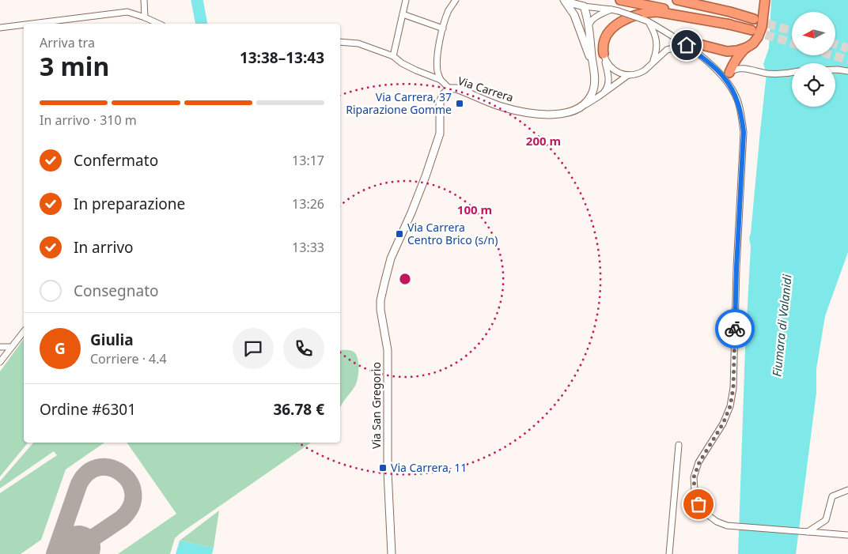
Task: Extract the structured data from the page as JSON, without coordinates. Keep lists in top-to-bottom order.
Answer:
{
  "streets": {
    "street": ["Via Carrera", "Via San Gregorio"]
  },
  "crossings": [
    ["Via Carrera", "Via San Gregorio"]
  ],
  "water": ["Fiumara di Valanidi"],
  "places": {
    "transit": ["Via Carrera, 37 Riparazione Gomme", "Via Carrera Centro Brico (s/n)", "Via Carrera, 11"]
  },
  "north": "left",
  "page": {
    "heading": ["3 min", "Arriva tra", "13:38–13:43"],
    "panel": [
      "Giulia",
      "Corriere · 4.4",
      "Ordine #6301",
      "36.78 €"
    ],
    "bar": "In arrivo · 310 m",
    "list": [
      ["Confermato", "13:17"],
      ["In preparazione", "13:26"],
      ["In arrivo", "13:33"],
      "Consegnato"
    ],
    "round": "G"
  },
  "rings": ["200 m", "100 m"]
}
